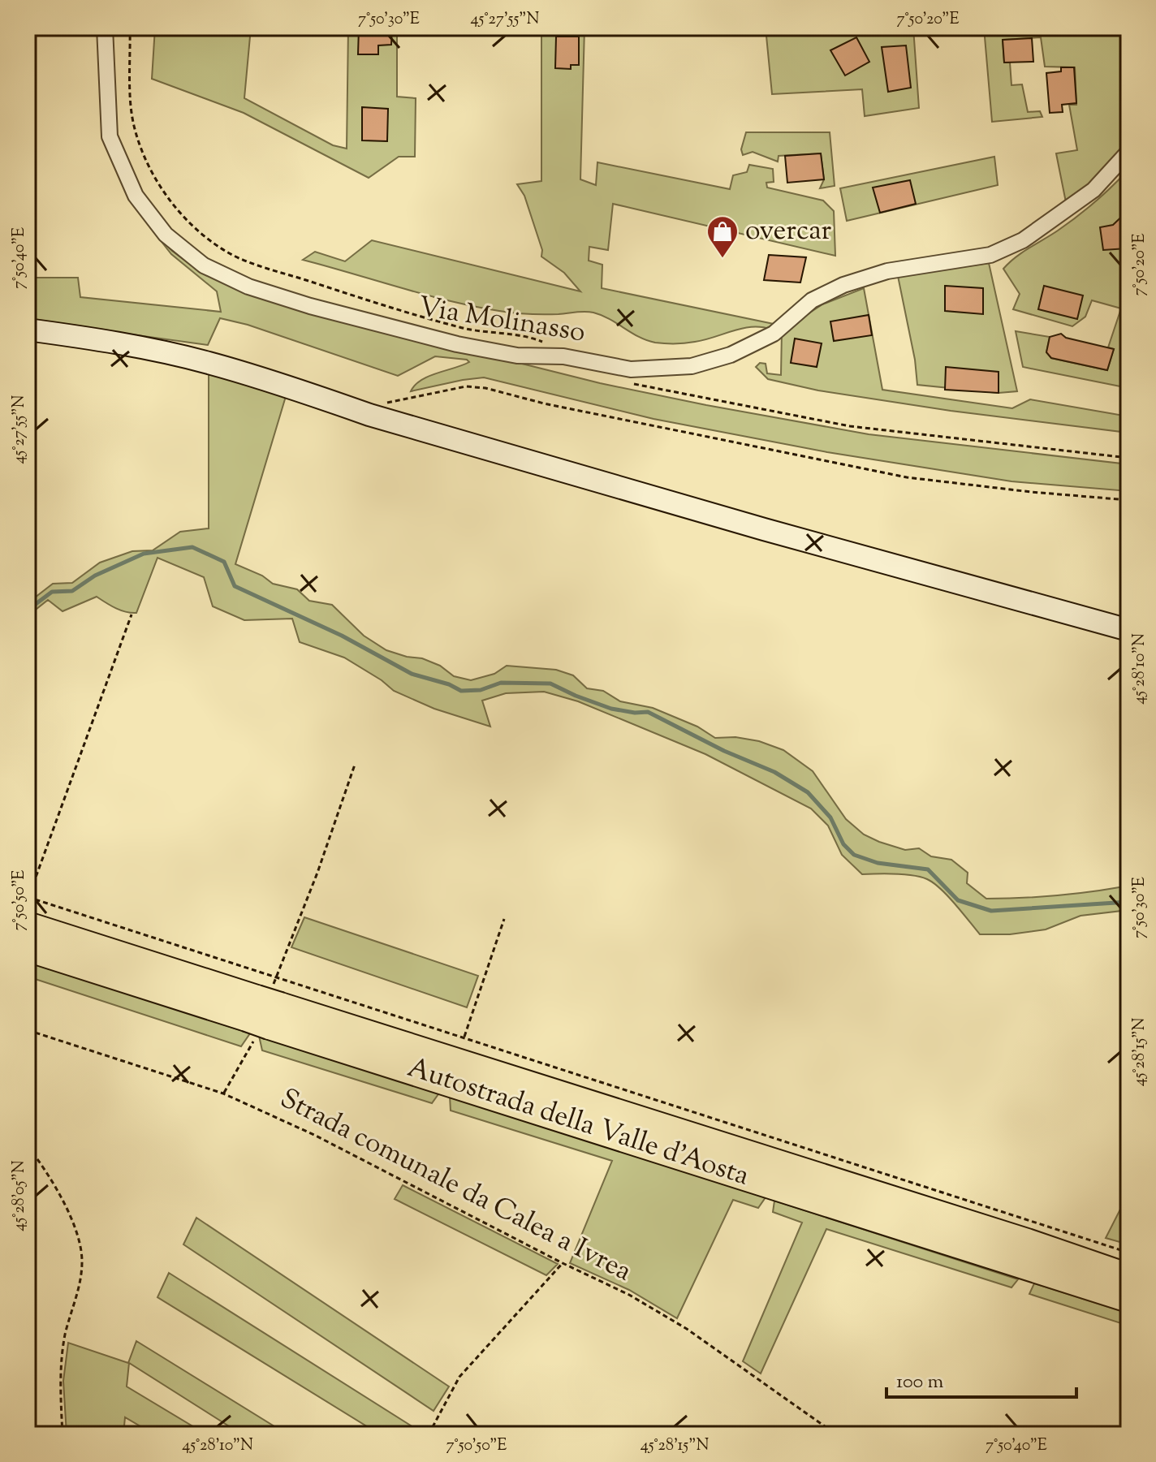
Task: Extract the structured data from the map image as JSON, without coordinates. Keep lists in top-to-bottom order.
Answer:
{
  "streets": {
    "highway": ["Autostrada della Valle d'Aosta"],
    "street": ["Via Molinasso"],
    "path": ["Strada comunale da Calea a Ivrea"]
  },
  "places": {
    "shop": ["overcar"]
  },
  "scale_bar": "100 m",
  "coordinates": [
    "7°50'30\"E",
    "45°27'55\"N",
    "7°50'20\"E",
    "7°50'40\"E",
    "45°28'10\"N",
    "7°50'50\"E",
    "45°28'15\"N",
    "45°28'05\"N"
  ]
}
